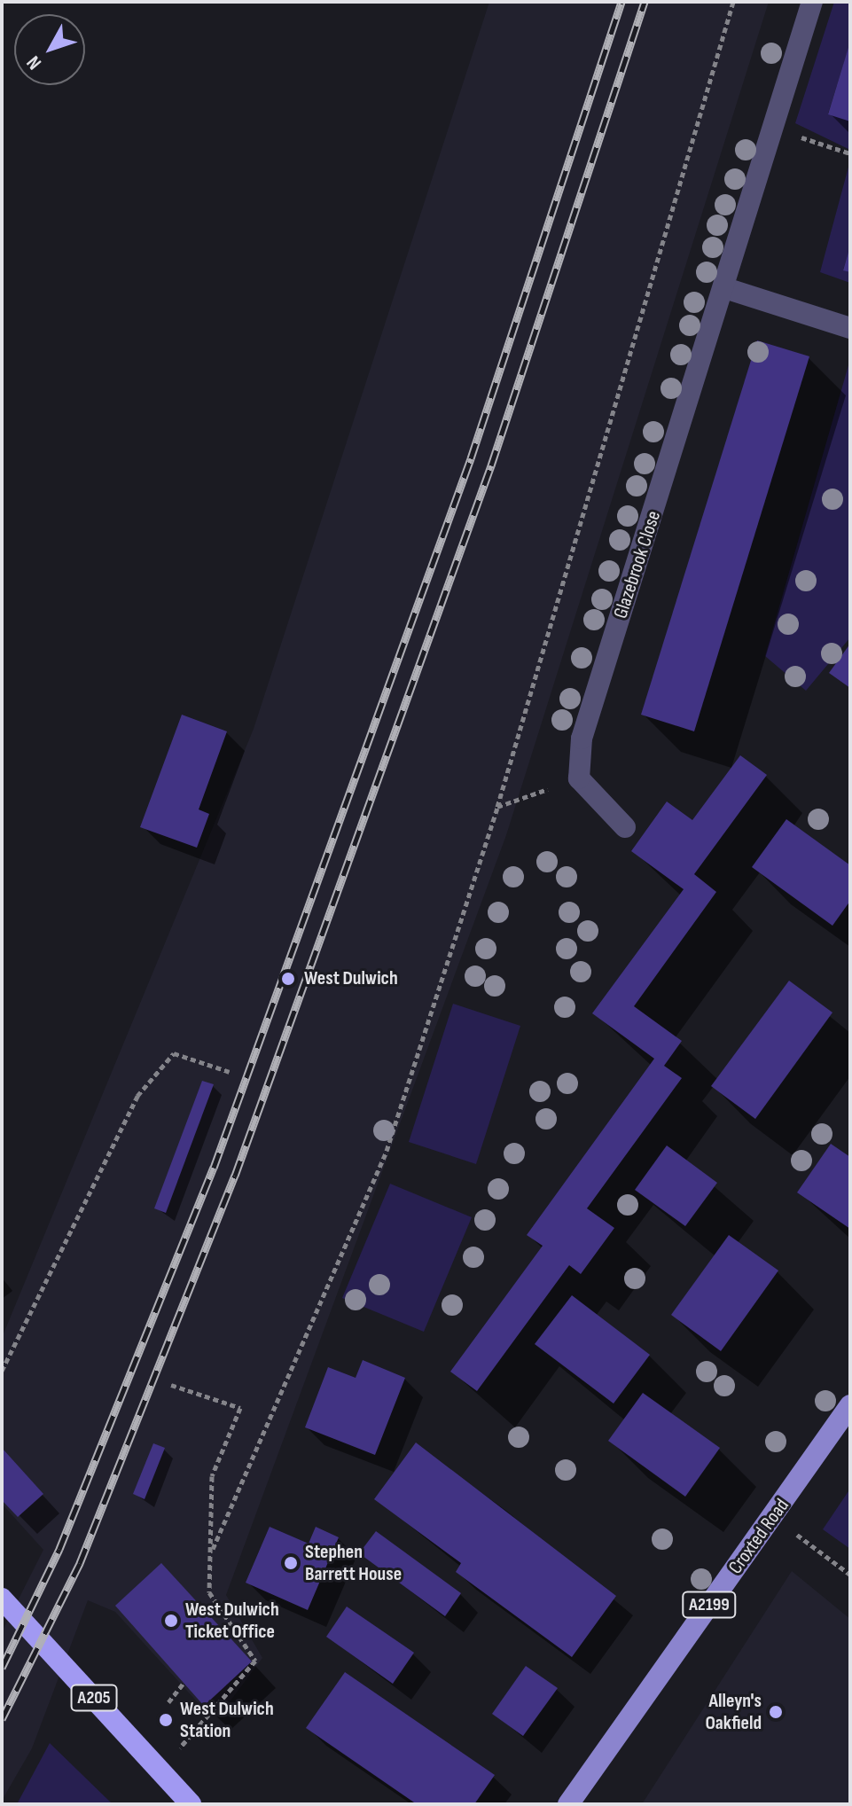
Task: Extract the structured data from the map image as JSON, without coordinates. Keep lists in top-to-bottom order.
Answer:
{
  "streets": {
    "highway": ["A205"],
    "main road": ["Croxted Road", "A2199"],
    "street": ["Glazebrook Close"]
  },
  "places": [
    "West Dulwich",
    "Stephen Barrett House",
    "West Dulwich Ticket Office",
    "Alleyn's Oakfield",
    "West Dulwich Station"
  ],
  "north": "bottom left"
}
